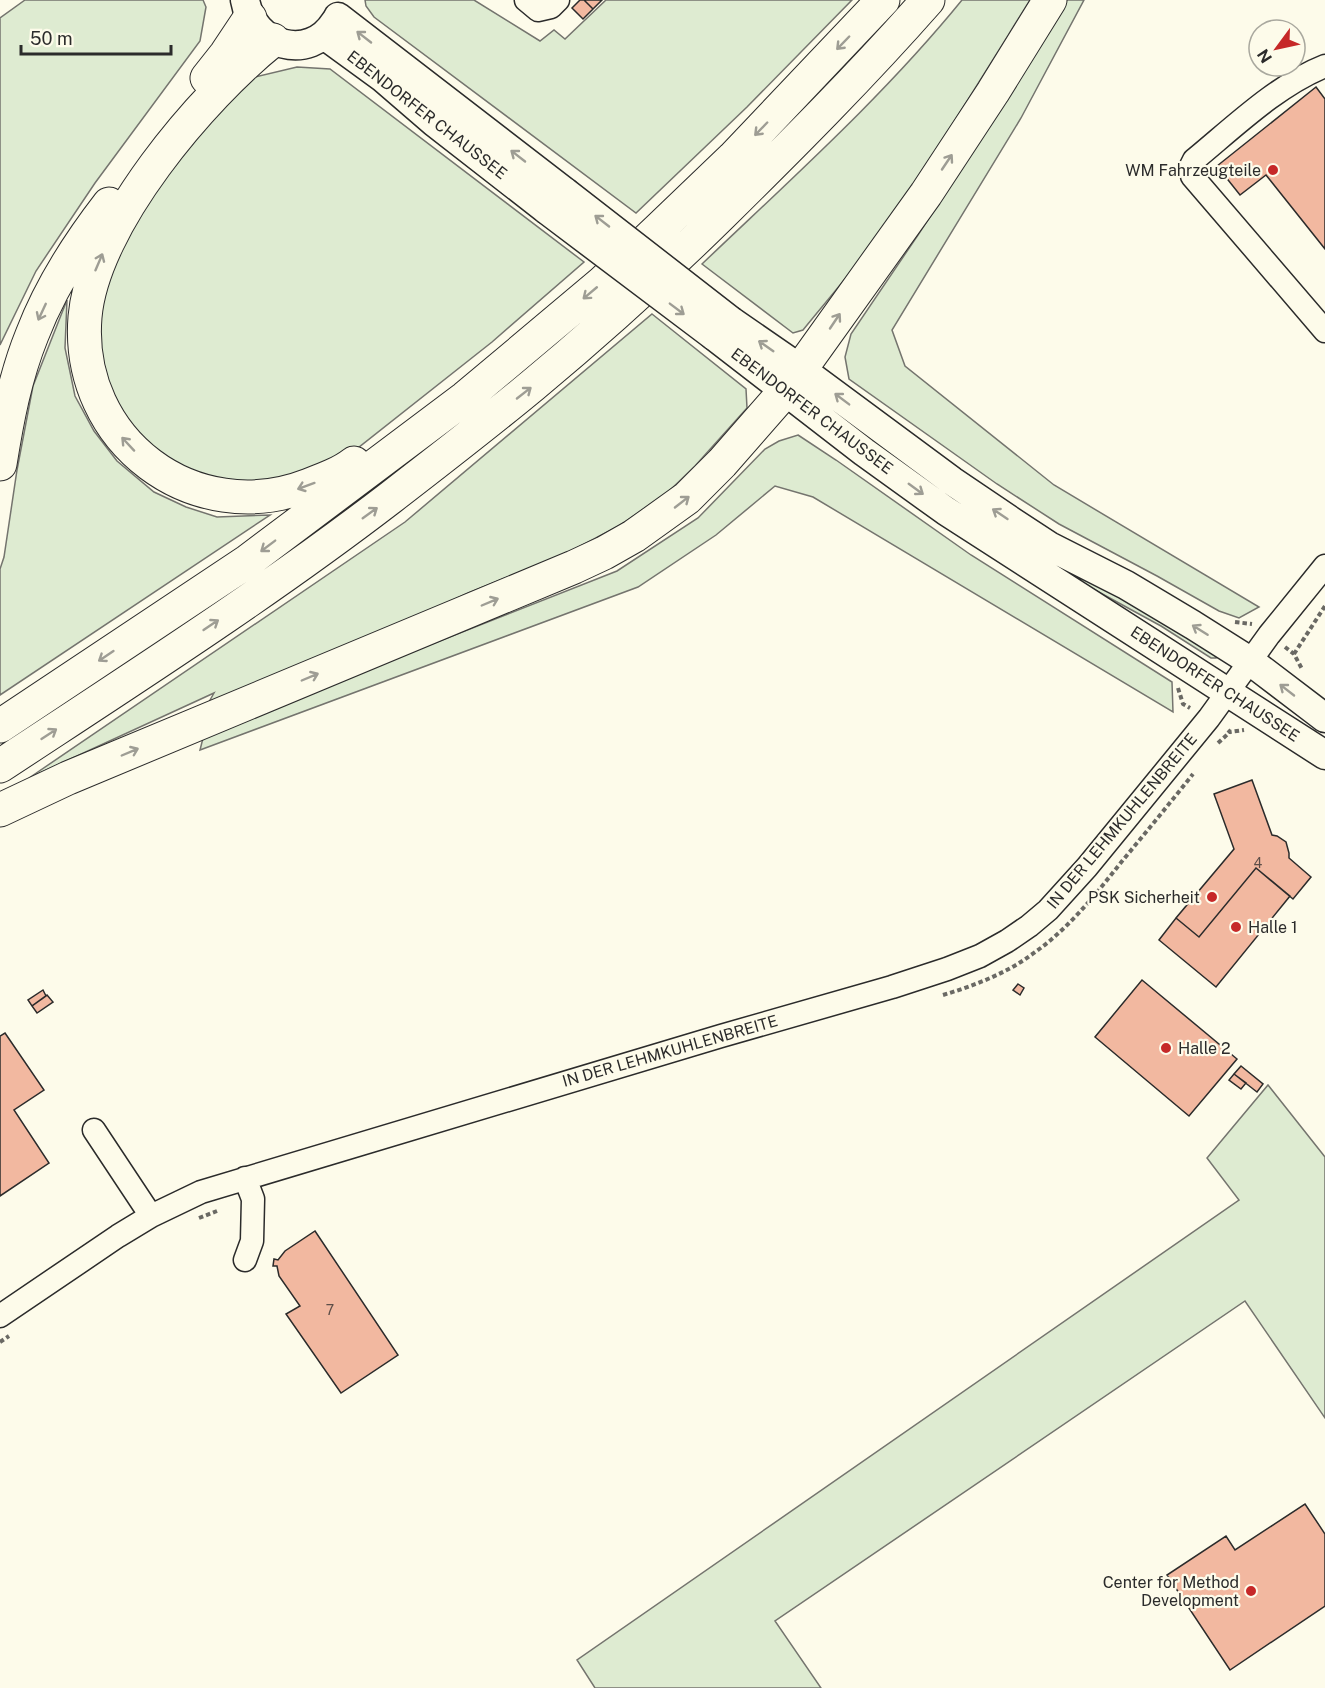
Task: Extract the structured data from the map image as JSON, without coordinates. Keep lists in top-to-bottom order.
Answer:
{
  "streets": {
    "main road": ["EBENDORFER CHAUSSEE"],
    "street": ["IN DER LEHMKUHLENBREITE"]
  },
  "crossings": [
    ["EBENDORFER CHAUSSEE", "IN DER LEHMKUHLENBREITE"]
  ],
  "places": [
    "WM Fahrzeugteile",
    "PSK Sicherheit",
    "Halle 1",
    "Halle 2",
    "Center for Method Development"
  ],
  "house_numbers": ["4", "7"],
  "scale_bar": "50 m",
  "north": "bottom left"
}
